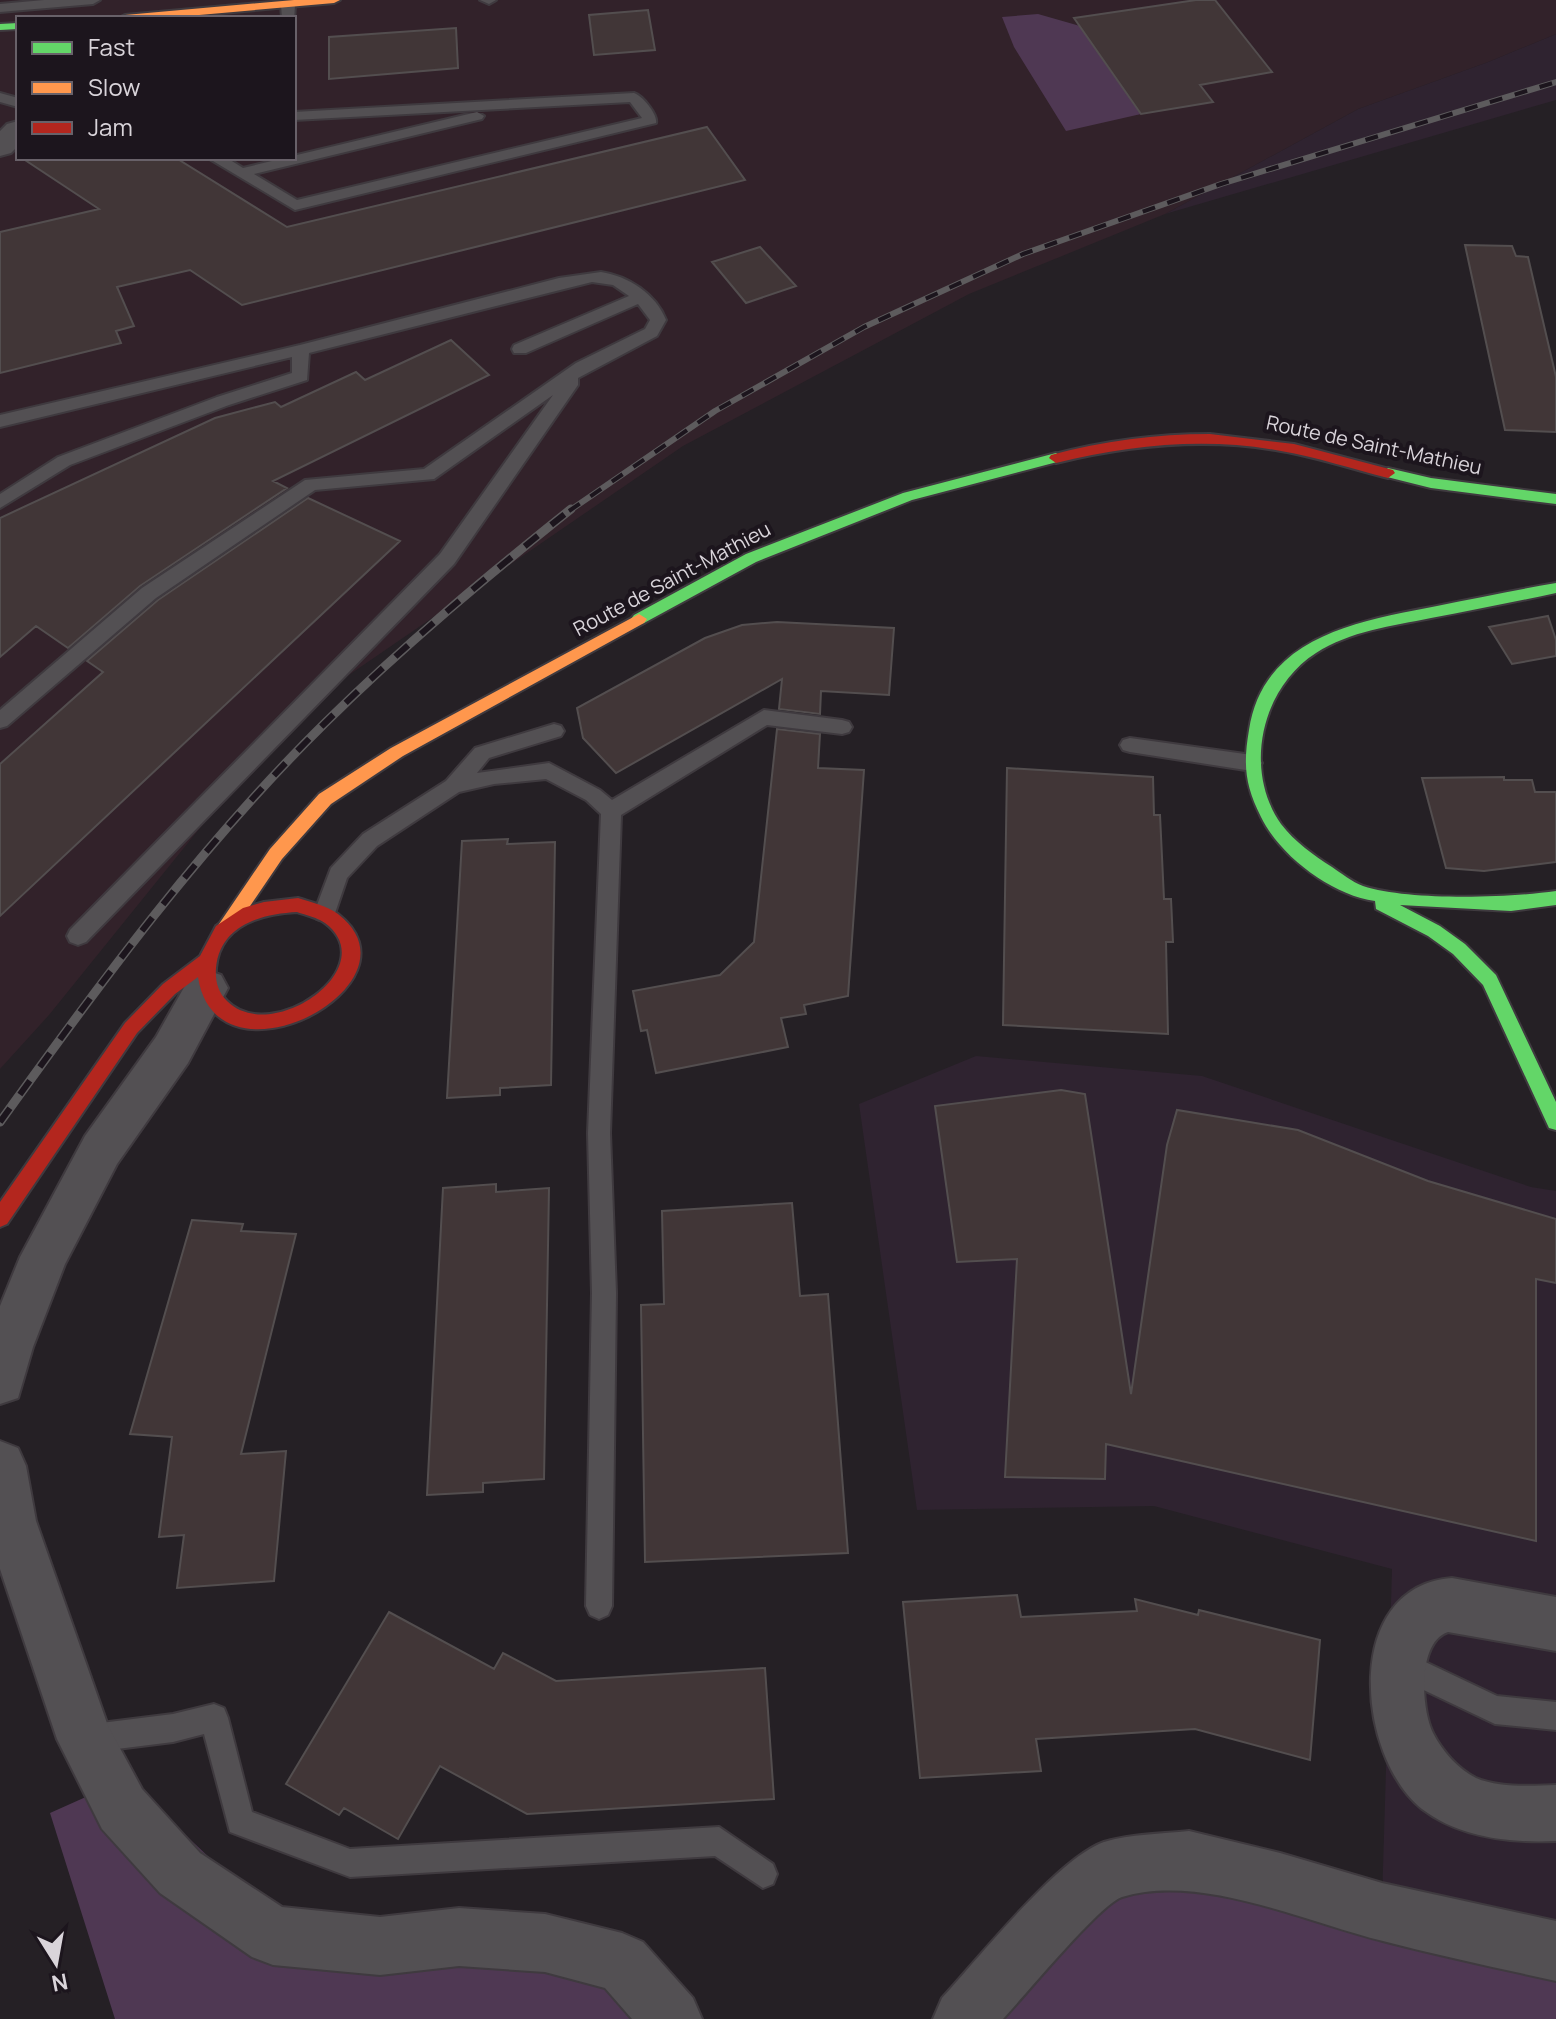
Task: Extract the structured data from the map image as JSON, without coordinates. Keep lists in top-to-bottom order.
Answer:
{
  "streets": {
    "street": ["Route de Saint-Mathieu"]
  },
  "legend": ["Fast", "Slow", "Jam"],
  "north": "bottom"
}
